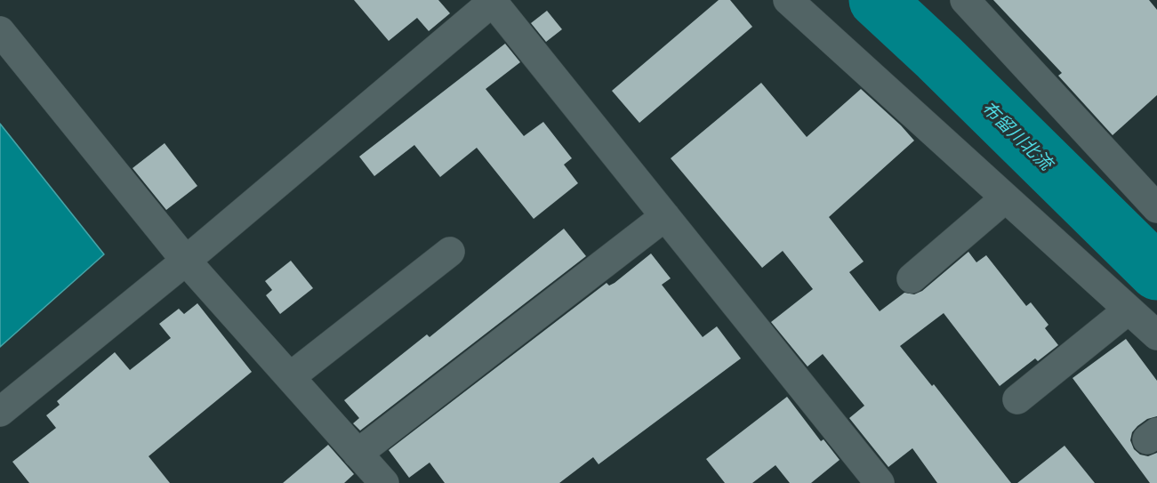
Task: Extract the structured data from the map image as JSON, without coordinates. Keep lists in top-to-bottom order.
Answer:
{
  "water": ["布留川北流"]
}
